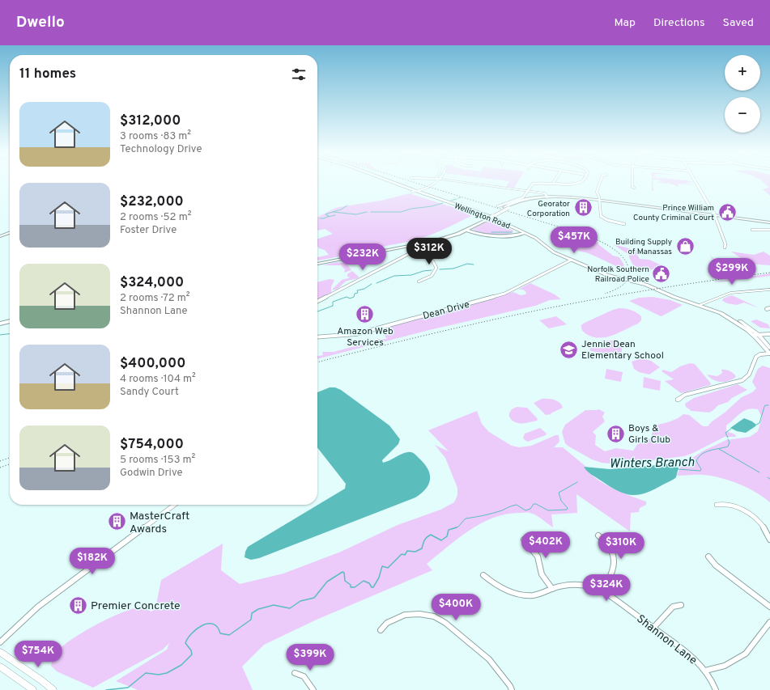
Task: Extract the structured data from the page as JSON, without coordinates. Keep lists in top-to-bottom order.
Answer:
{
  "streets": {
    "main road": ["Wellington Road"],
    "street": ["Dean Drive", "Shannon Lane"]
  },
  "crossings": [
    ["Wellington Road", "Dean Drive"]
  ],
  "water": ["Winters Branch"],
  "places": {
    "building": [
      "Georator Corporation",
      "Amazon Web Services",
      "Boys & Girls Club",
      "MasterCraft Awards",
      "Premier Concrete"
    ],
    "public building": ["Prince William County Criminal Court", "Norfolk Southern Railroad Police"],
    "shop": ["Building Supply of Manassas"],
    "school or university": ["Jennie Dean Elementary School"]
  },
  "page": {
    "header": "Dwello",
    "nav": ["Map", "Directions", "Saved"],
    "map_buttons": ["+", "−"],
    "heading": "11 homes",
    "list": [
      {
        "name": "$312,000",
        "note": "3 rooms · 83 m² · Technology Drive"
      },
      {
        "name": "$232,000",
        "note": "2 rooms · 52 m² · Foster Drive"
      },
      {
        "name": "$324,000",
        "note": "2 rooms · 72 m² · Shannon Lane"
      },
      {
        "name": "$400,000",
        "note": "4 rooms · 104 m² · Sandy Court"
      },
      {
        "name": "$754,000",
        "note": "5 rooms · 153 m² · Godwin Drive"
      }
    ],
    "price": [
      "$457K",
      "$312K",
      "$232K",
      "$299K",
      "$402K",
      "$310K",
      "$182K",
      "$324K",
      "$400K",
      "$754K",
      "$399K"
    ]
  }
}
